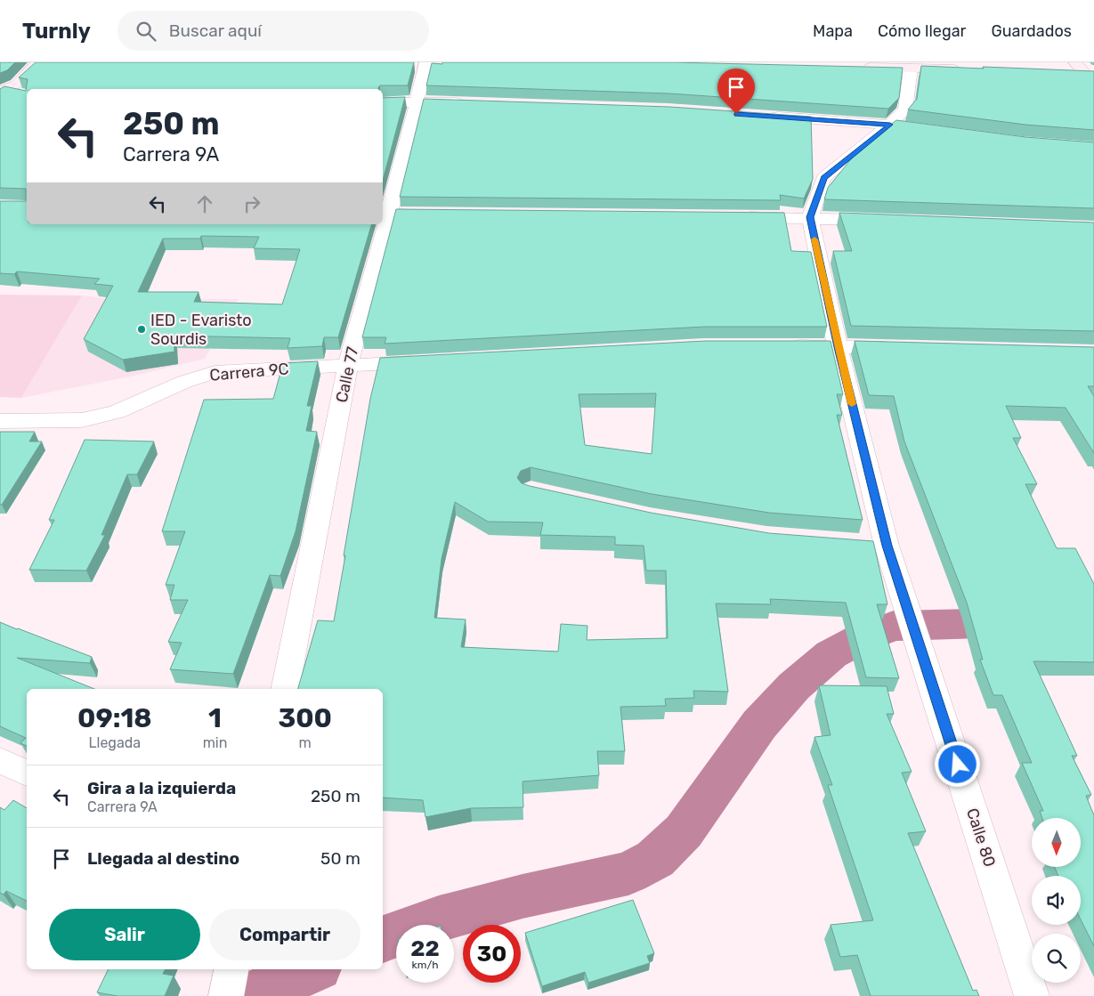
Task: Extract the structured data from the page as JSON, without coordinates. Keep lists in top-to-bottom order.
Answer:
{
  "streets": {
    "street": ["Carrera 9C", "Calle 77", "Calle 80"]
  },
  "crossings": [
    ["Carrera 9C", "Calle 77"]
  ],
  "places": ["IED - Evaristo Sourdis"],
  "north": "bottom",
  "page": {
    "header": "Turnly",
    "search": "Buscar aquí",
    "nav": ["Mapa", "Cómo llegar", "Guardados"],
    "turn": ["250 m", "Carrera 9A"],
    "eta": [
      "09:18",
      "Llegada",
      "1",
      "min",
      "300",
      "m"
    ],
    "list": [
      {
        "name": "Gira a la izquierda",
        "note": "Carrera 9A",
        "value": "250 m"
      },
      {
        "name": "Llegada al destino",
        "value": "50 m"
      }
    ],
    "buttons": ["Salir", "Compartir"],
    "speed": "22 km/h",
    "limit": "30"
  }
}
